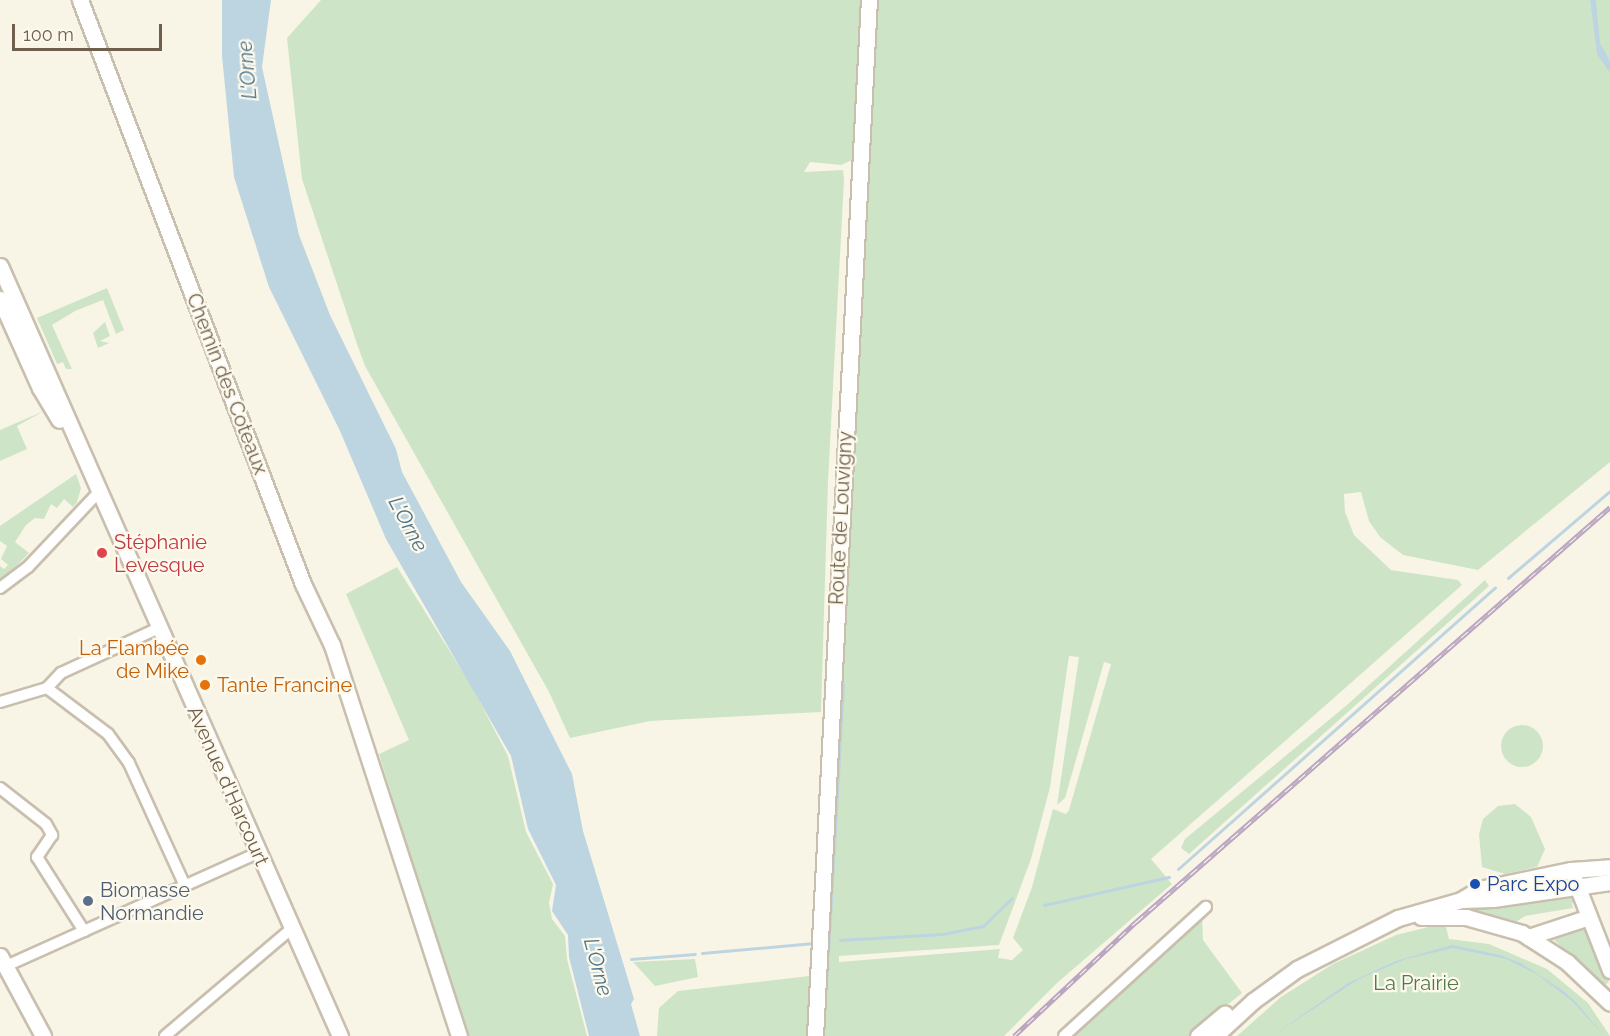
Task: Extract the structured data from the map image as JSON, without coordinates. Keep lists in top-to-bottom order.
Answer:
{
  "streets": {
    "street": ["Chemin des Coteaux", "Route de Louvigny", "Avenue d'Harcourt"]
  },
  "water": ["L'Orne"],
  "parks": ["La Prairie"],
  "places": [
    "Stéphanie Levesque",
    "La Flambée de Mike",
    "Tante Francine",
    "Parc Expo",
    "Biomasse Normandie"
  ],
  "scale_bar": "100 m"
}
